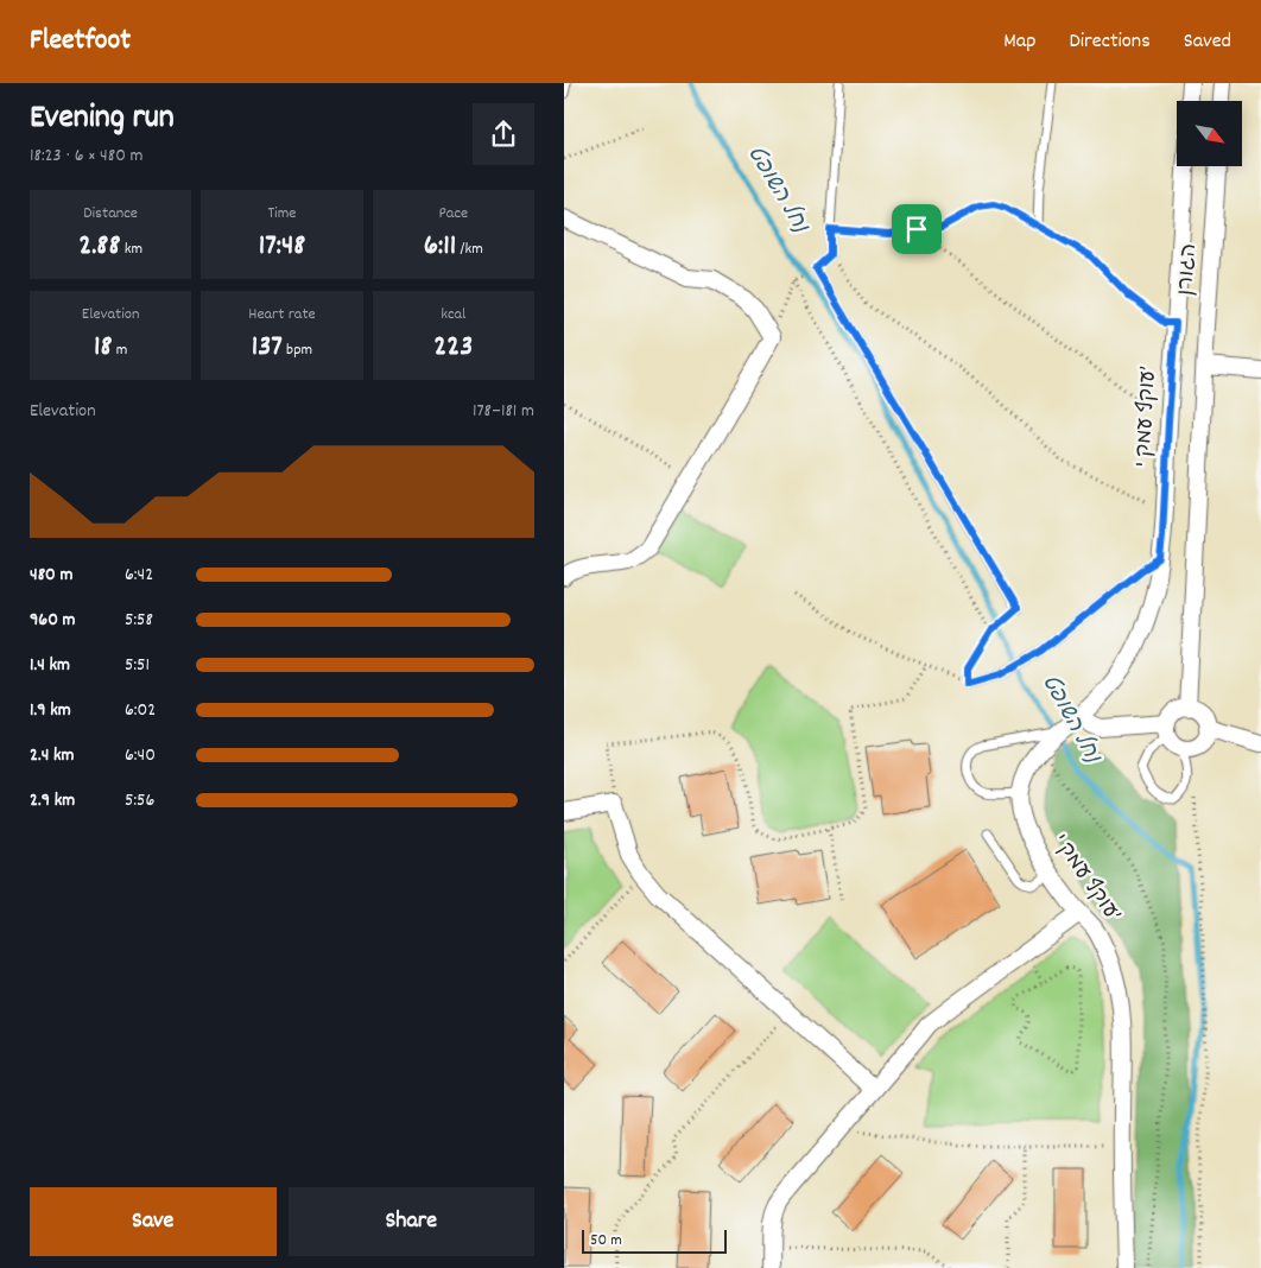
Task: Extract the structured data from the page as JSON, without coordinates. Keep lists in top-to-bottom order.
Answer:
{
  "streets": {
    "street": ["הגורן", "עוקף עמק י’"]
  },
  "water": ["נחל השופט"],
  "scale_bar": "50 m",
  "north": "bottom right",
  "page": {
    "header": "Fleetfoot",
    "nav": ["Map", "Directions", "Saved"],
    "heading": ["Evening run", "18:23 · 6 × 480 m"],
    "stats": [
      ["Distance", "2.88 km"],
      ["Time", "17:48"],
      ["Pace", "6:11 /km"],
      ["Elevation", "18 m"],
      ["Heart rate", "137 bpm"],
      ["kcal", "223"]
    ],
    "chart": ["Elevation", "178–181 m"],
    "list": [
      {
        "name": "480 m",
        "note": "6:42"
      },
      {
        "name": "960 m",
        "note": "5:58"
      },
      {
        "name": "1.4 km",
        "note": "5:51"
      },
      {
        "name": "1.9 km",
        "note": "6:02"
      },
      {
        "name": "2.4 km",
        "note": "6:40"
      },
      {
        "name": "2.9 km",
        "note": "5:56"
      }
    ],
    "buttons": ["Save", "Share"],
    "scale": "50 m"
  }
}
